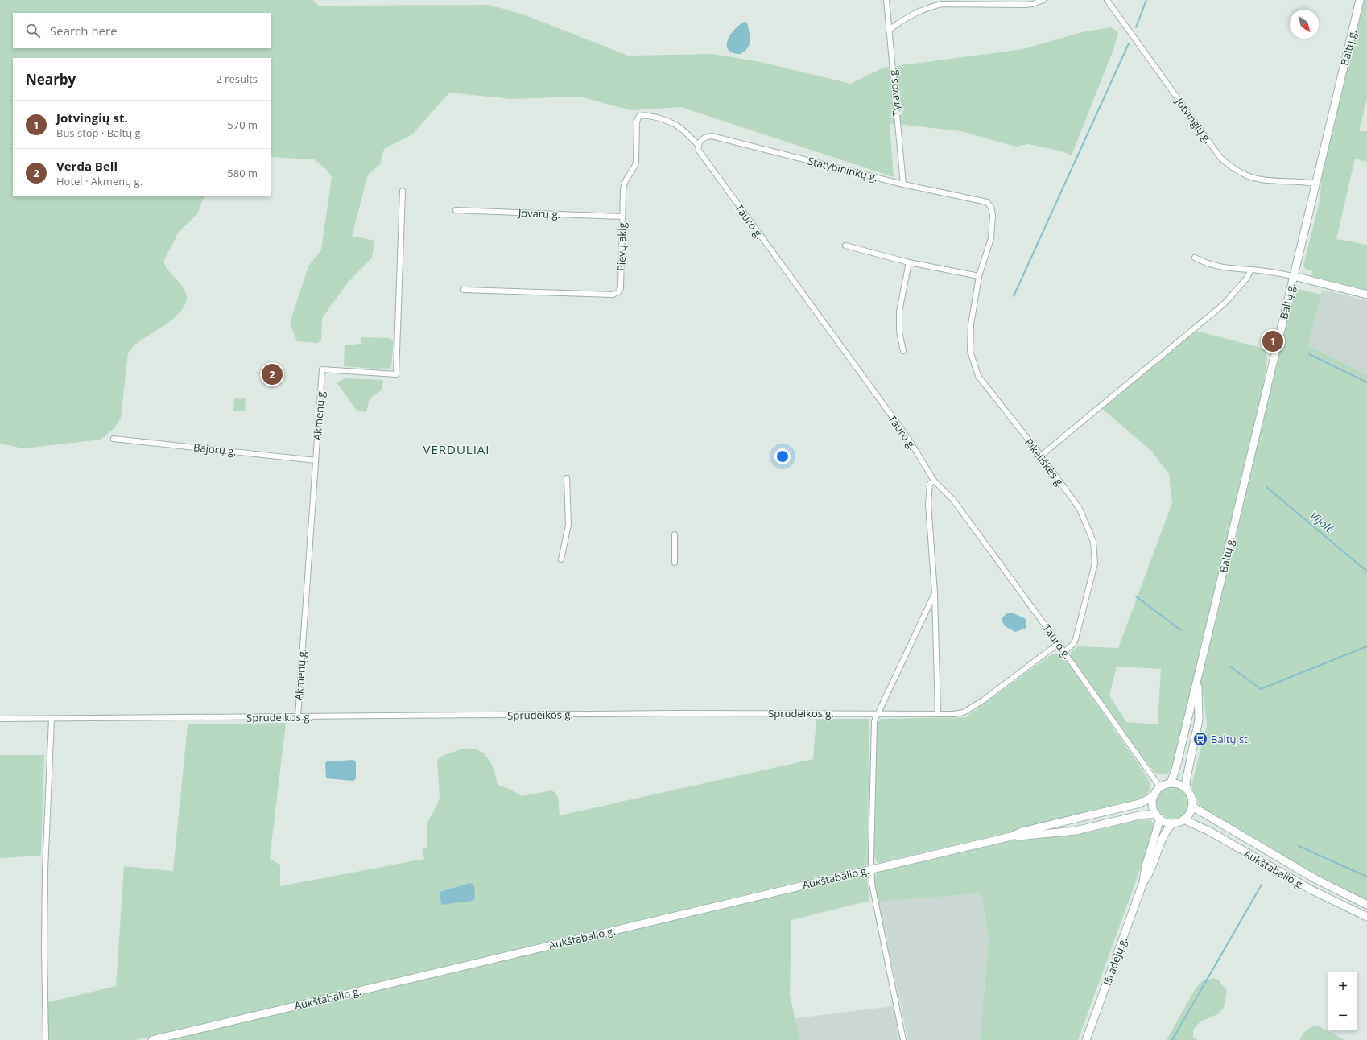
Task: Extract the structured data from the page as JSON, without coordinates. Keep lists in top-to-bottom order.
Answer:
{
  "streets": {
    "main road": ["Baltų g.", "Aukštabalio g.", "Išradėjų g."],
    "street": [
      "Tyravos g.",
      "Jotvingių g.",
      "Statybininkų g.",
      "Jovarų g.",
      "Tauro g.",
      "Pievų aklg.",
      "Akmenų g.",
      "Bajorų g.",
      "Pikeliškės g.",
      "Sprudeikos g."
    ]
  },
  "crossings": [
    ["Baltų g.", "Jotvingių g."],
    ["Baltų g.", "Tauro g."],
    ["Baltų g.", "Aukštabalio g."],
    ["Baltų g.", "Išradėjų g."],
    ["Tyravos g.", "Statybininkų g."],
    ["Statybininkų g.", "Tauro g."],
    ["Statybininkų g.", "Pievų aklg."],
    ["Statybininkų g.", "Pikeliškės g."],
    ["Jovarų g.", "Pievų aklg."],
    ["Tauro g.", "Pievų aklg."],
    ["Tauro g.", "Pikeliškės g."],
    ["Tauro g.", "Sprudeikos g."],
    ["Tauro g.", "Aukštabalio g."],
    ["Tauro g.", "Išradėjų g."],
    ["Akmenų g.", "Bajorų g."],
    ["Akmenų g.", "Sprudeikos g."],
    ["Aukštabalio g.", "Išradėjų g."]
  ],
  "districts": ["VERDULIAI"],
  "water": ["Vijolė"],
  "places": {
    "bus stop": ["Baltų st."]
  },
  "north": "bottom right",
  "page": {
    "search": "Search here",
    "heading": ["Nearby", "2 results"],
    "list": [
      {
        "mark": "1",
        "name": "Jotvingių st.",
        "note": "Bus stop · Baltų g.",
        "value": "570 m"
      },
      {
        "mark": "2",
        "name": "Verda Bell",
        "note": "Hotel · Akmenų g.",
        "value": "580 m"
      }
    ],
    "pins": ["1", "2"],
    "map_buttons": ["+", "−"]
  }
}
